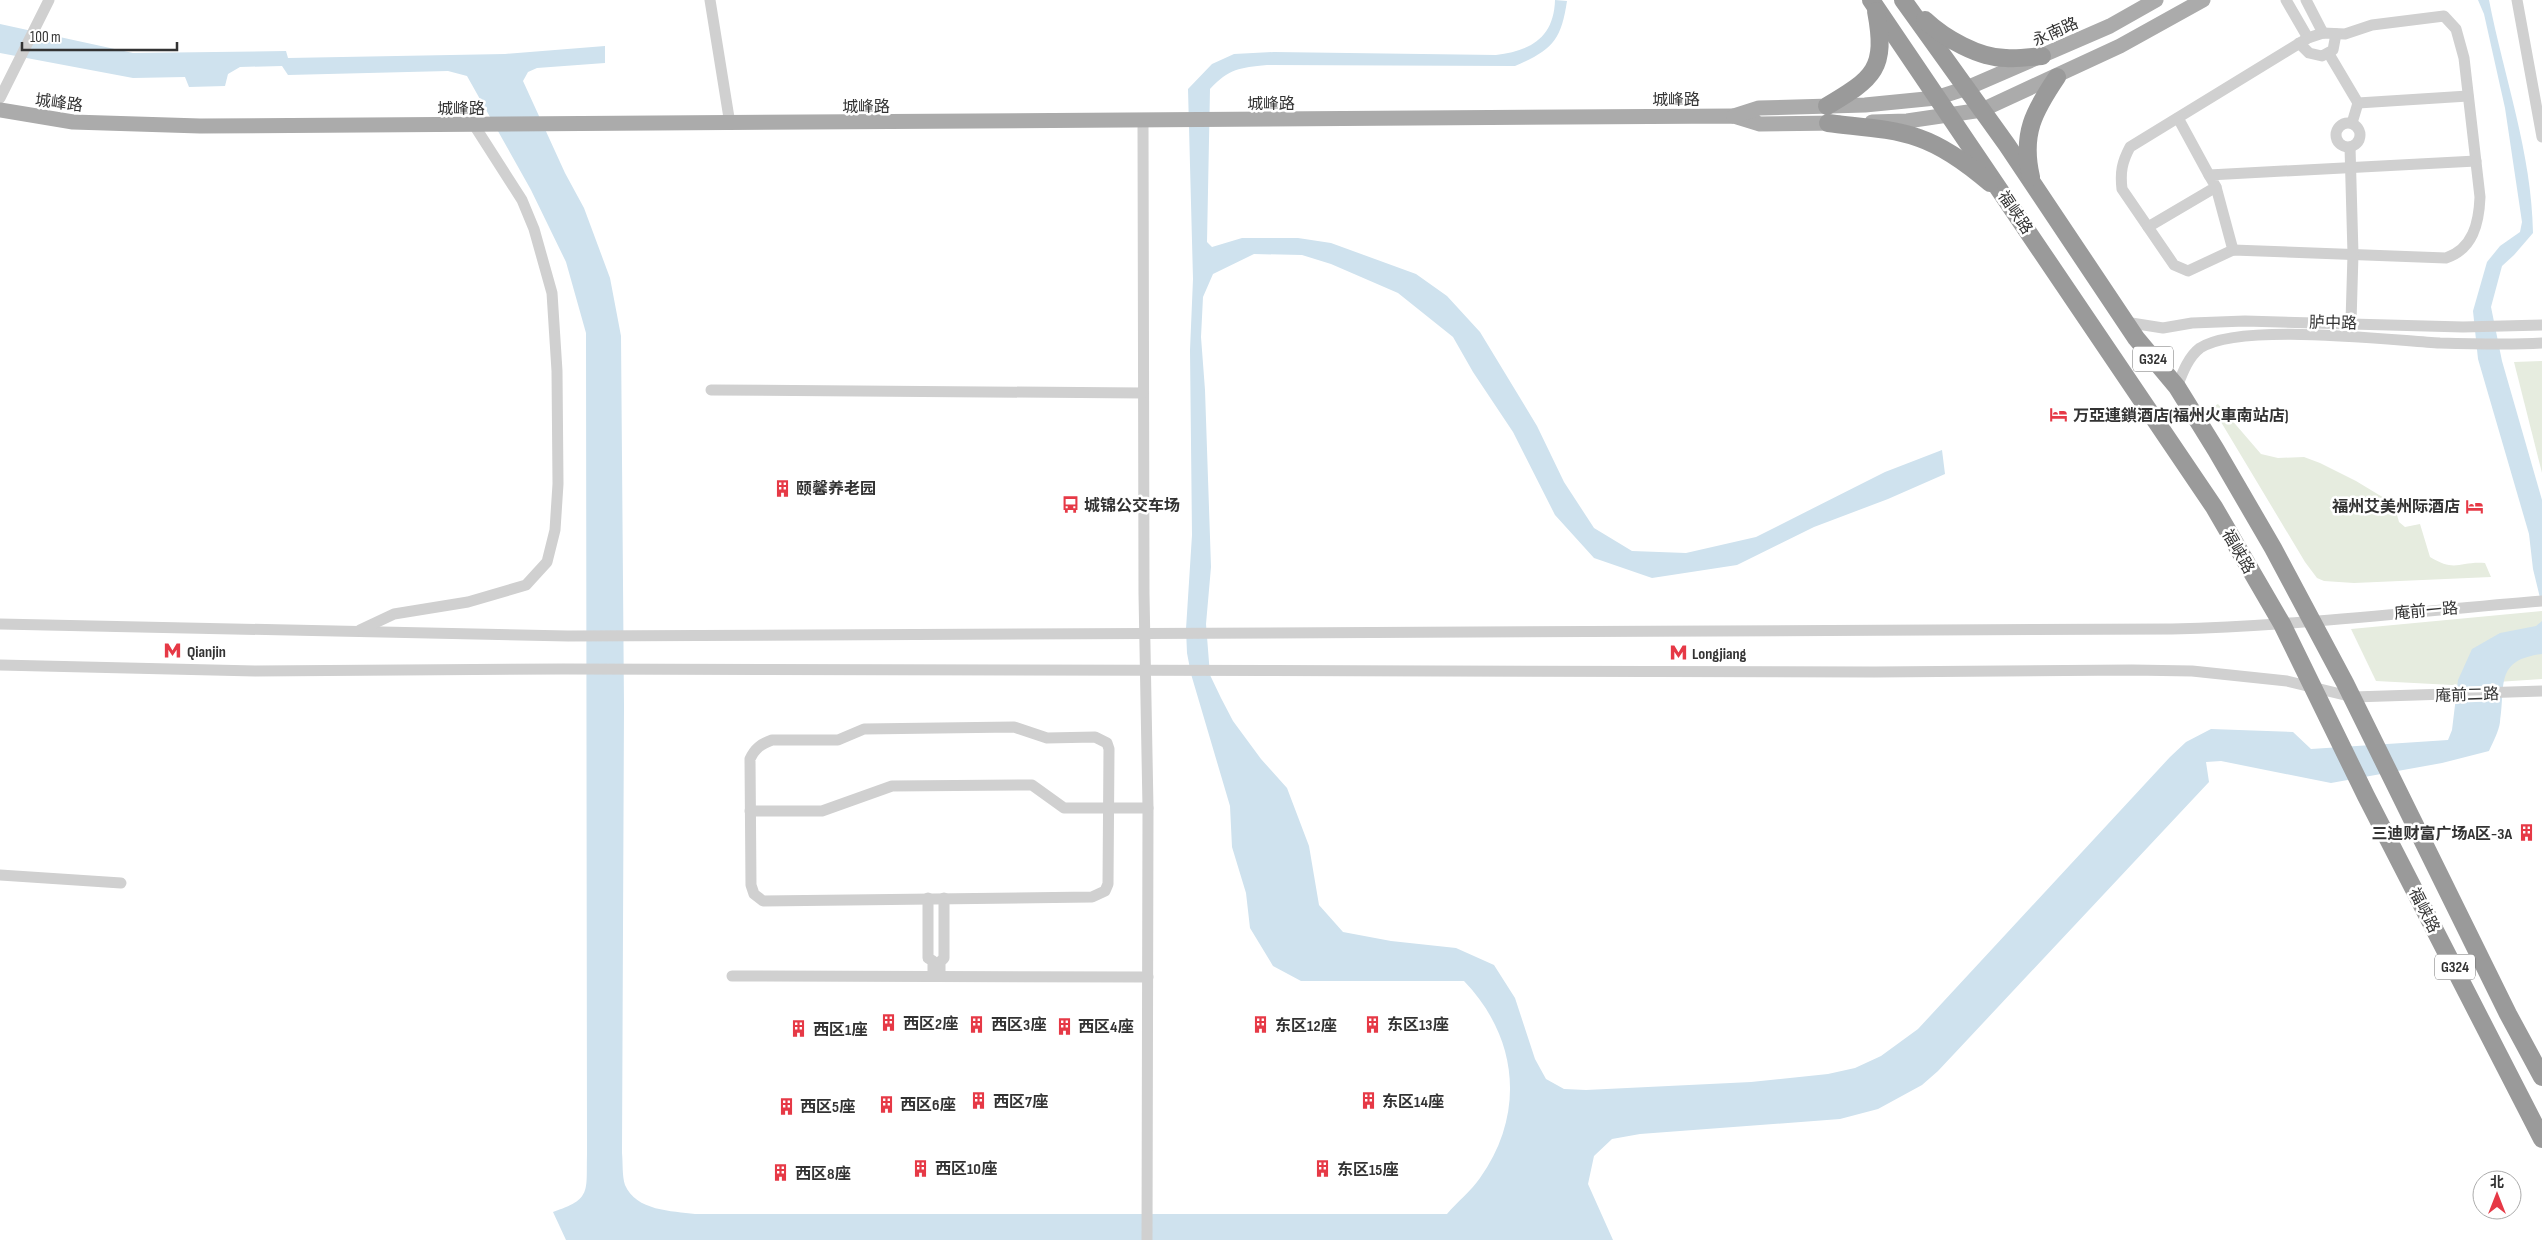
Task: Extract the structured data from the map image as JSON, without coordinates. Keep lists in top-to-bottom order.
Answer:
{
  "streets": {
    "highway": ["福峡路", "G324"],
    "main road": ["永南路", "城峰路"],
    "street": ["胪中路", "庵前一路", "庵前二路"]
  },
  "crossings": [
    ["永南路", "城峰路"],
    ["永南路", "福峡路"],
    ["城峰路", "福峡路"],
    ["福峡路", "胪中路"],
    ["福峡路", "庵前一路"],
    ["福峡路", "庵前二路"]
  ],
  "places": {
    "hotel": ["万亞連鎖酒店(福州火車南站店)", "福州艾美州际酒店"],
    "building": [
      "颐馨养老园",
      "三迪财富广场A区-3A",
      "西区2座",
      "西区3座",
      "东区13座",
      "东区12座",
      "西区4座",
      "西区1座",
      "西区7座",
      "东区14座",
      "西区6座",
      "西区5座",
      "西区10座",
      "东区15座",
      "西区8座"
    ],
    "bus stop": ["城锦公交车场"],
    "metro station": ["Qianjin", "Longjiang"]
  },
  "scale_bar": "100 m",
  "north": "top"
}
